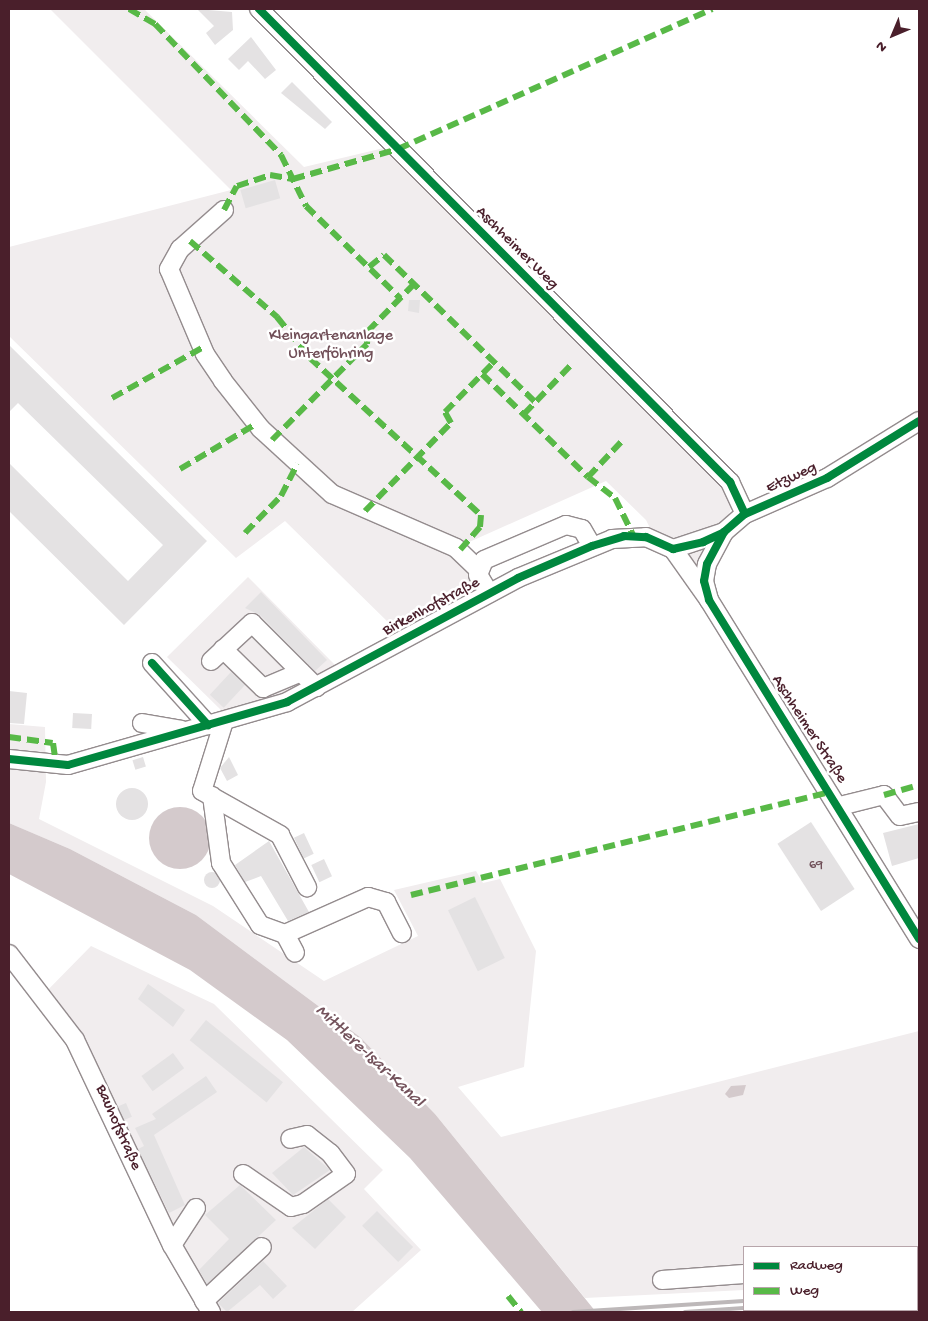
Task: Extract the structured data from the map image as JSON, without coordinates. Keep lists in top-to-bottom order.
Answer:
{
  "streets": {
    "street": [
      "Aschheimer Weg",
      "Etzweg",
      "Birkenhofstraße",
      "Aschheimer Straße",
      "Bauhofstraße"
    ]
  },
  "crossings": [
    ["Aschheimer Weg", "Etzweg"],
    ["Etzweg", "Birkenhofstraße"],
    ["Etzweg", "Aschheimer Straße"]
  ],
  "water": ["Mittlere-Isar-Kanal"],
  "parks": ["Kleingartenanlage Unterföhring"],
  "house_numbers": ["69"],
  "legend": ["Radweg", "Weg"],
  "north": "bottom left"
}
